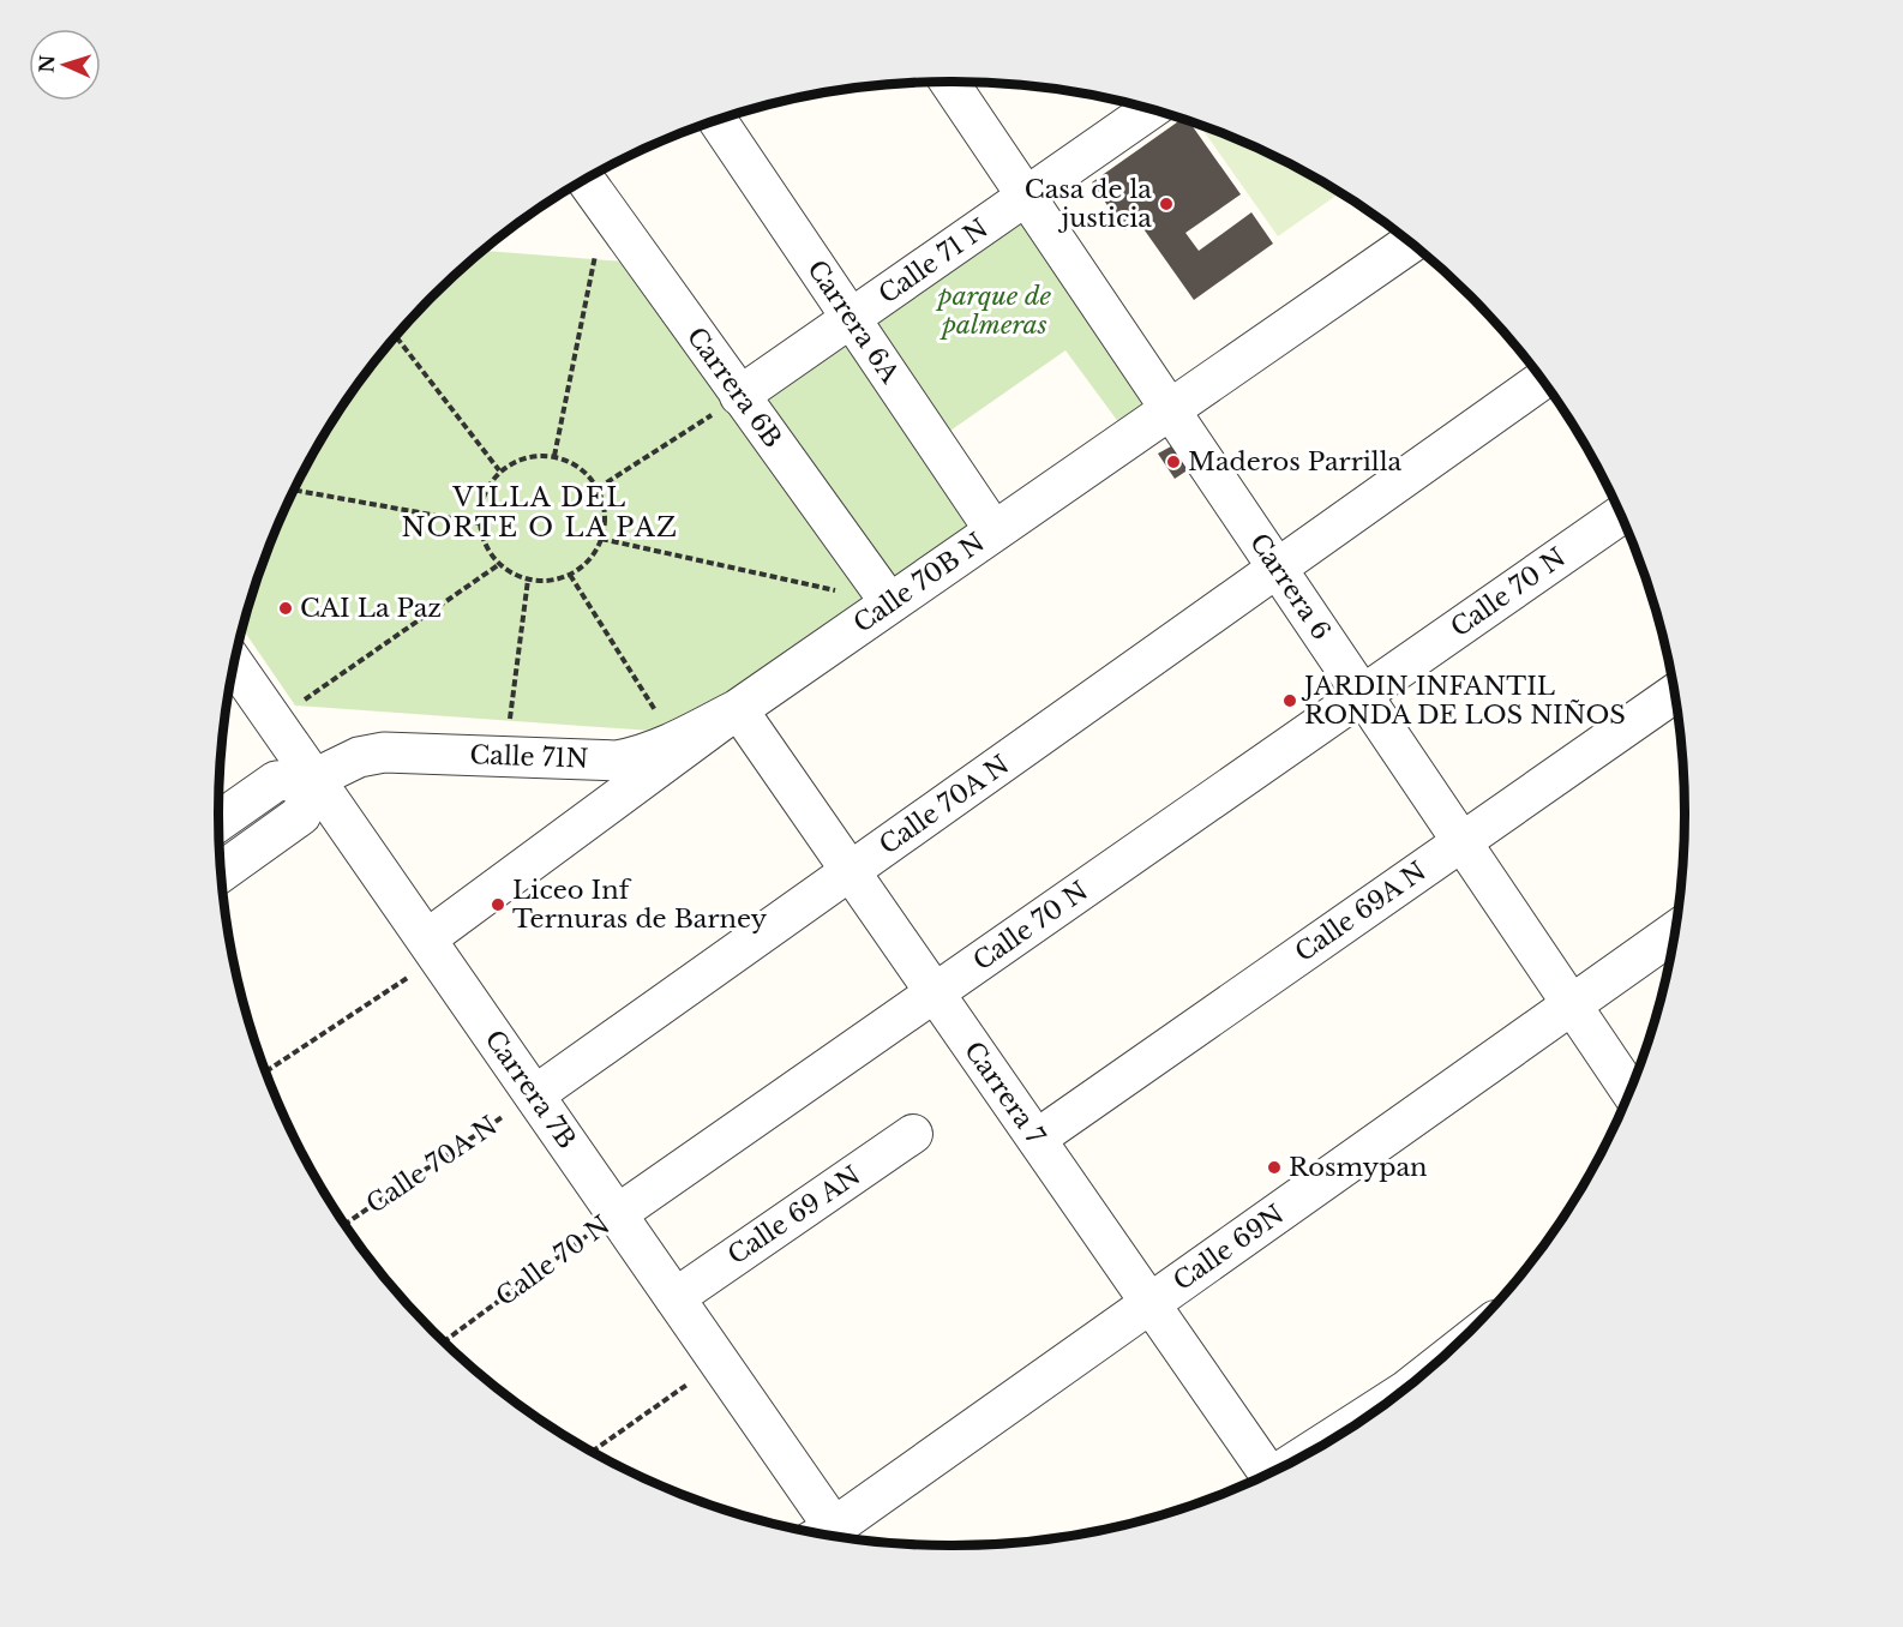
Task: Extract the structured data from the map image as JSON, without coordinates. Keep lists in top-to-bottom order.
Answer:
{
  "streets": {
    "street": [
      "Calle 71 N",
      "Carrera 6A",
      "Carrera 6B",
      "Calle 70B N",
      "Carrera 6",
      "Calle 70 N",
      "Calle 71N",
      "Calle 70A N",
      "Calle 69A N",
      "Carrera 7B",
      "Carrera 7",
      "Calle 69 AN",
      "Calle 69N"
    ]
  },
  "crossings": [
    ["Calle 71 N", "Carrera 6A"],
    ["Calle 71 N", "Carrera 6B"],
    ["Calle 71 N", "Carrera 6"],
    ["Carrera 6A", "Calle 70B N"],
    ["Carrera 6B", "Calle 70B N"],
    ["Calle 70B N", "Carrera 6"],
    ["Calle 70B N", "Calle 71N"],
    ["Calle 70B N", "Carrera 7B"],
    ["Calle 70B N", "Carrera 7"],
    ["Carrera 6", "Calle 70 N"],
    ["Carrera 6", "Calle 70A N"],
    ["Carrera 6", "Calle 69A N"],
    ["Carrera 6", "Calle 69N"],
    ["Calle 70 N", "Carrera 7B"],
    ["Calle 70 N", "Carrera 7"],
    ["Calle 71N", "Carrera 7B"],
    ["Calle 71N", "Carrera 7"],
    ["Calle 70A N", "Carrera 7B"],
    ["Calle 70A N", "Carrera 7"],
    ["Calle 69A N", "Carrera 7"],
    ["Carrera 7B", "Calle 69 AN"],
    ["Carrera 7", "Calle 69N"]
  ],
  "districts": ["VILLA DEL NORTE O LA PAZ"],
  "parks": ["parque de palmeras"],
  "places": [
    "Casa de la justicia",
    "Maderos Parrilla",
    "CAI La Paz",
    "JARDIN INFANTIL RONDA DE LOS NIÑOS",
    "Liceo Inf Ternuras de Barney",
    "Rosmypan"
  ],
  "north": "left"
}
